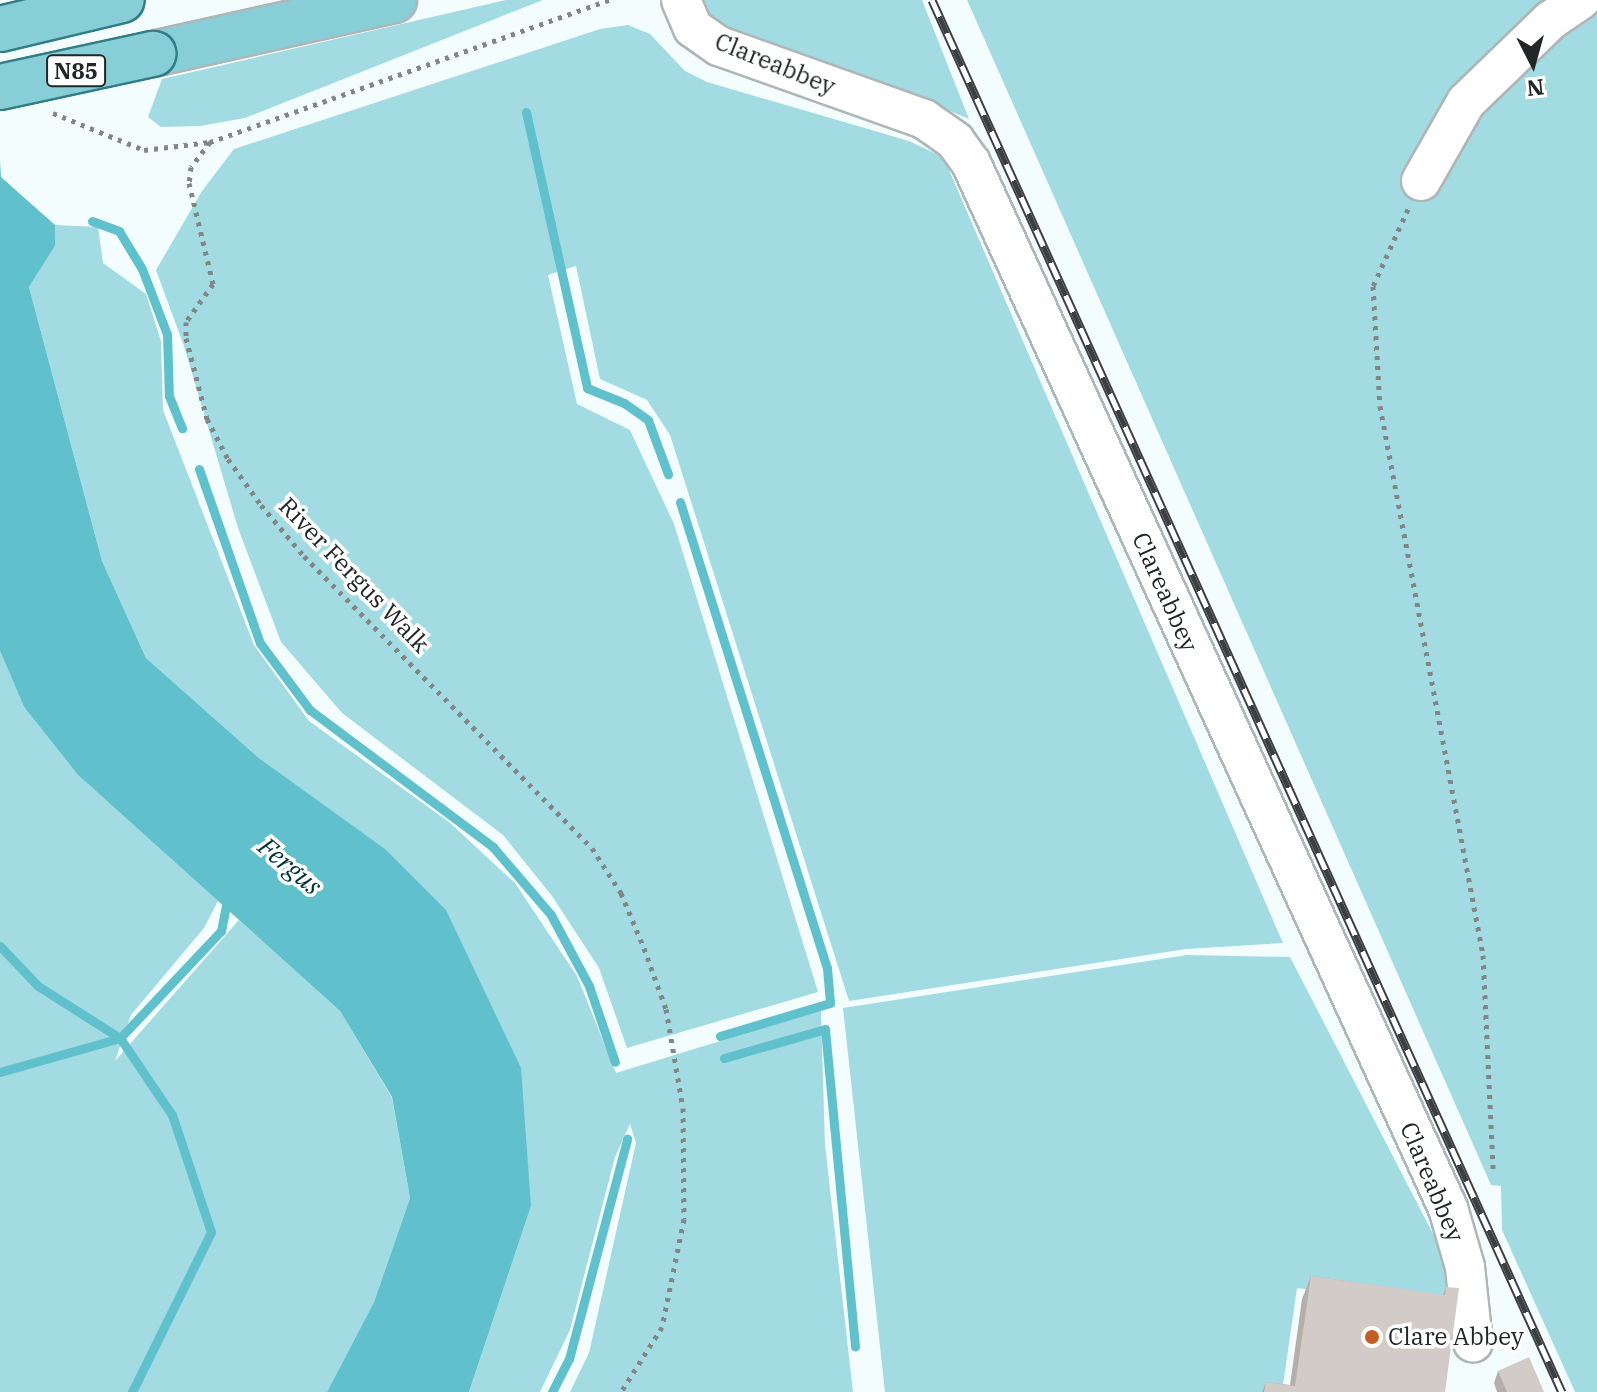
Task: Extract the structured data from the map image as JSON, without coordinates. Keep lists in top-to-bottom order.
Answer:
{
  "streets": {
    "main road": ["N85"],
    "street": ["Clareabbey"],
    "path": ["River Fergus Walk"]
  },
  "water": ["Fergus"],
  "places": ["Clare Abbey"],
  "north": "bottom"
}
